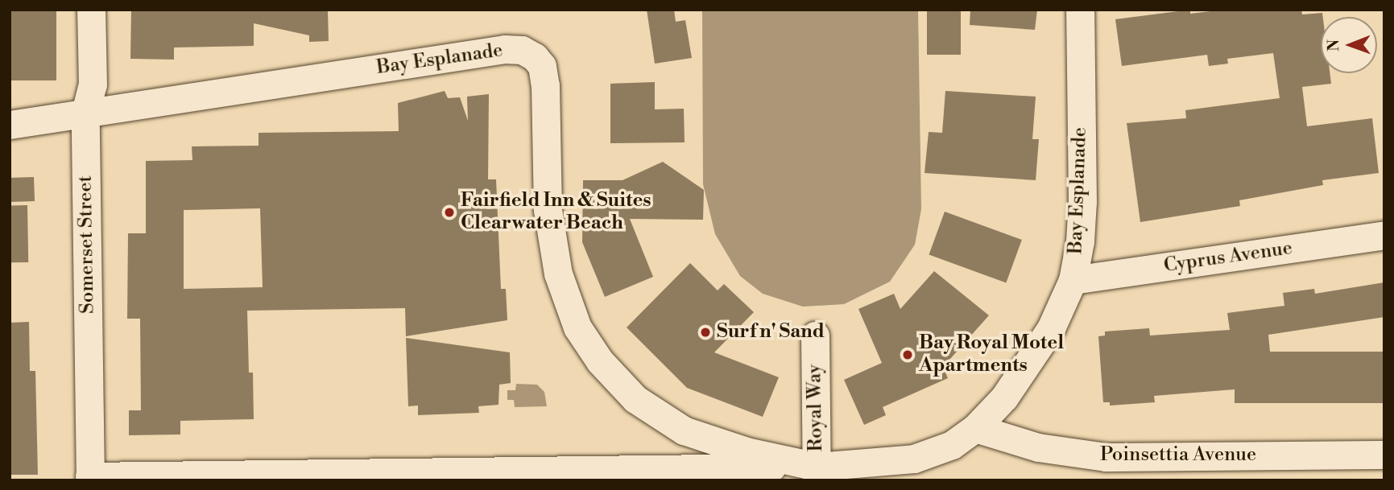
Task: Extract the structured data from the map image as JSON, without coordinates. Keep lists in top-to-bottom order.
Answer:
{
  "streets": {
    "street": [
      "Bay Esplanade",
      "Somerset Street",
      "Cyprus Avenue",
      "Royal Way",
      "Poinsettia Avenue"
    ]
  },
  "crossings": [
    ["Bay Esplanade", "Somerset Street"],
    ["Bay Esplanade", "Cyprus Avenue"],
    ["Bay Esplanade", "Royal Way"],
    ["Bay Esplanade", "Poinsettia Avenue"]
  ],
  "places": ["Fairfield Inn & Suites Clearwater Beach", "Surf n' Sand", "Bay Royal Motel Apartments"],
  "north": "left"
}
